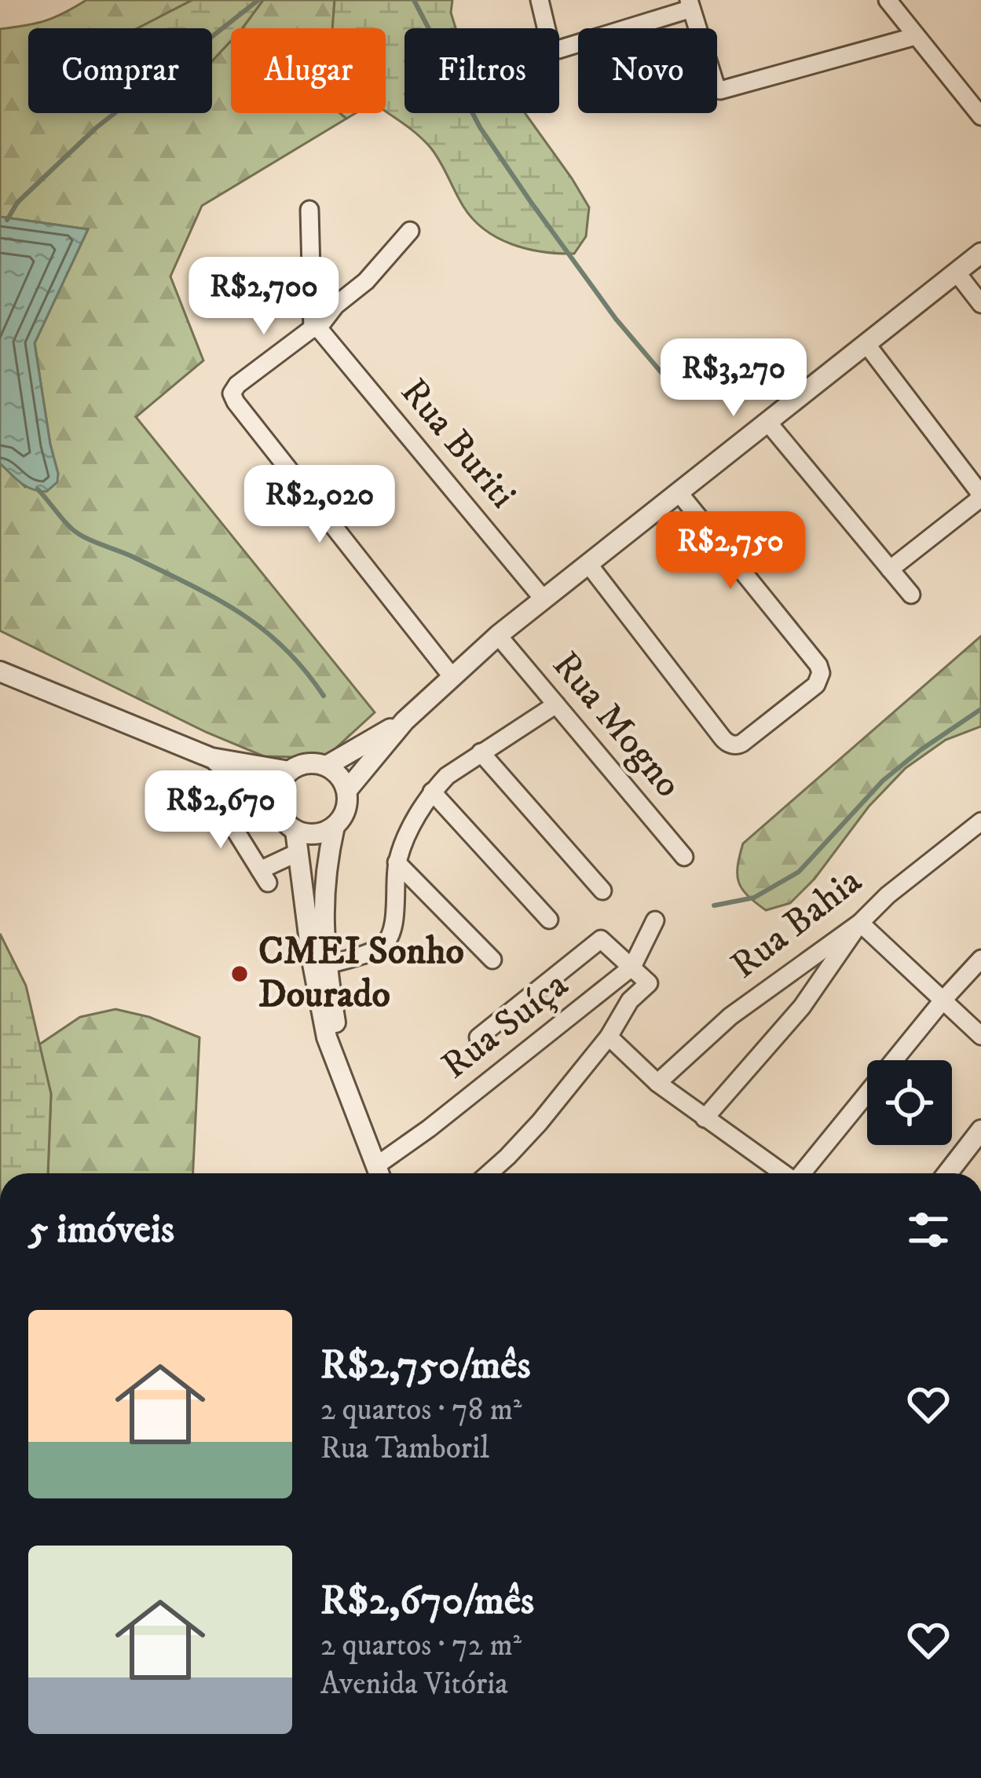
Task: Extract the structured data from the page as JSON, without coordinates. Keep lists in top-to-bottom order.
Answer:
{
  "streets": {
    "street": [
      "Rua Buriti",
      "Rua Mogno",
      "Rua Bahia",
      "Rua Suíça"
    ]
  },
  "places": ["CMEI Sonho Dourado"],
  "page": {
    "chip": [
      "Comprar",
      "Alugar",
      "Filtros",
      "Novo"
    ],
    "price": [
      "R$2,700",
      "R$3,270",
      "R$2,020",
      "R$2,750",
      "R$2,670"
    ],
    "heading": "5 imóveis",
    "list": [
      {
        "name": "R$2,750/mês",
        "note": "2 quartos · 78 m² · Rua Tamboril"
      },
      {
        "name": "R$2,670/mês",
        "note": "2 quartos · 72 m² · Avenida Vitória"
      }
    ]
  }
}
